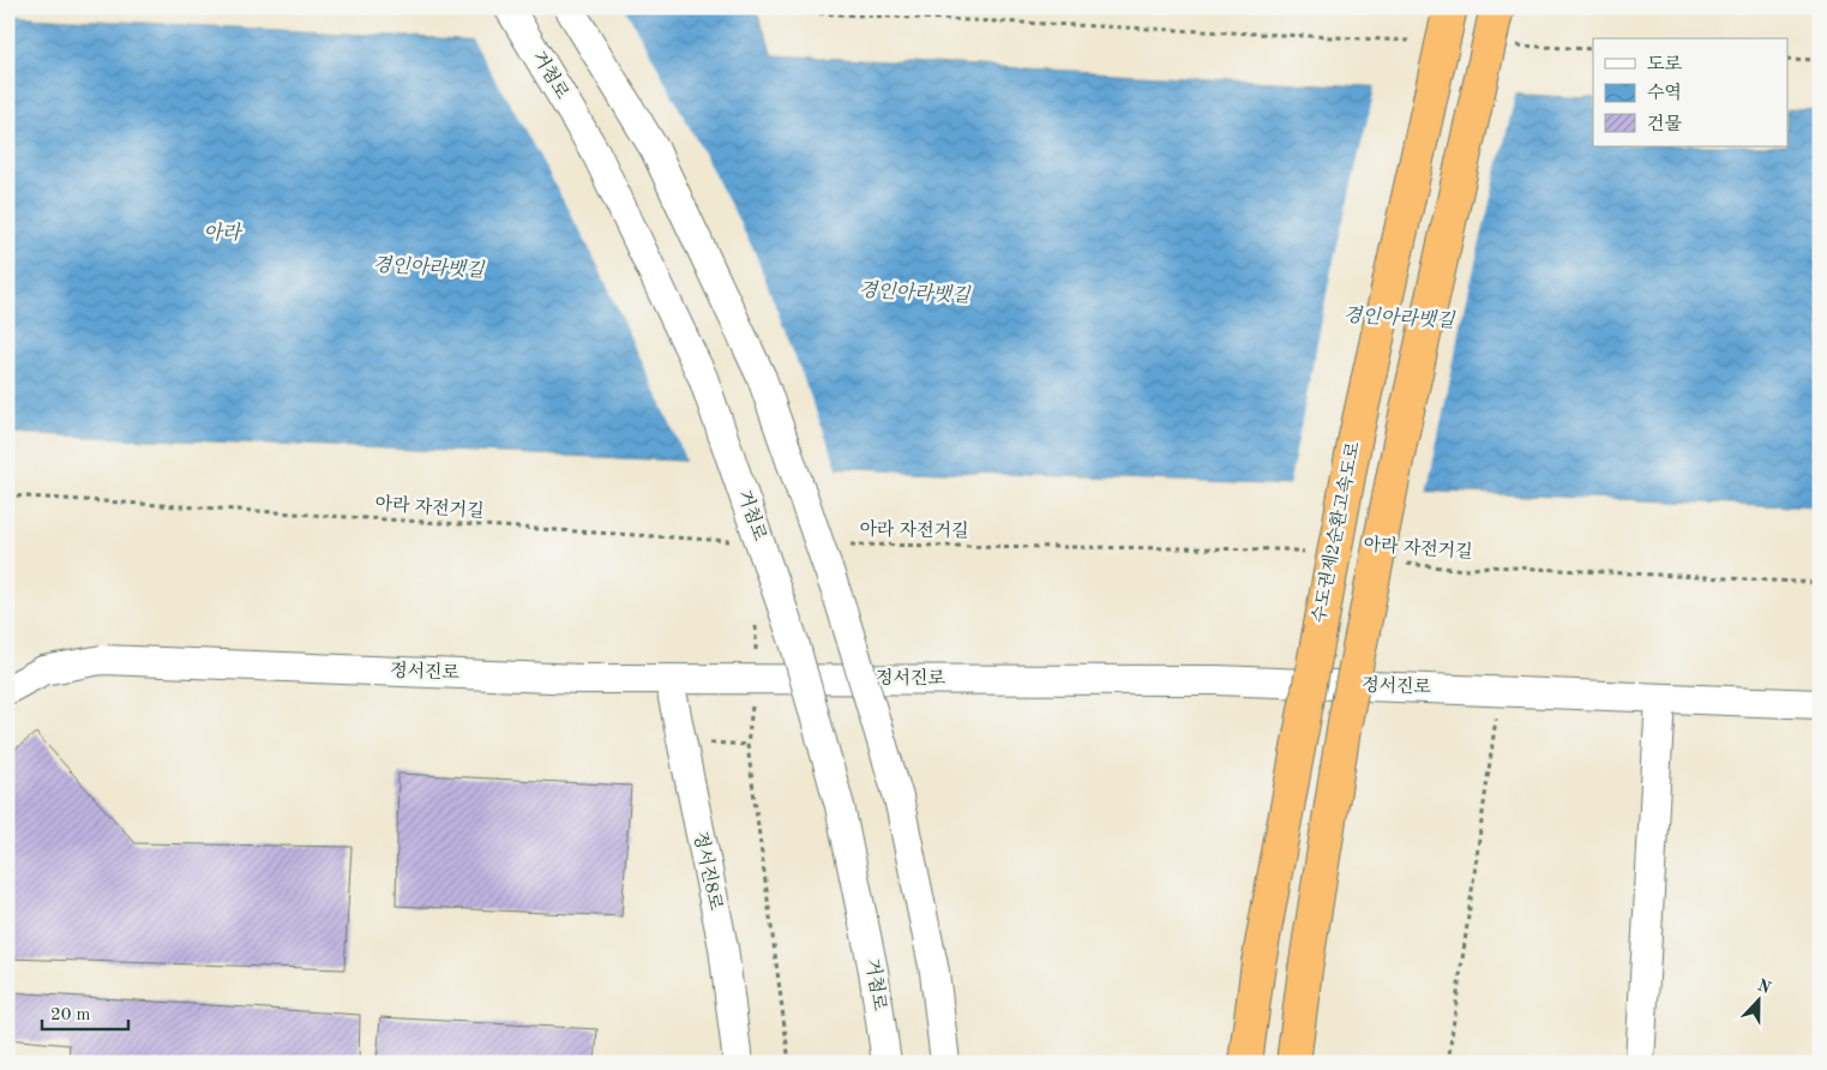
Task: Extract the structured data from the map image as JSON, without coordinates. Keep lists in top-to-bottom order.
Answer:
{
  "streets": {
    "highway": ["수도권제2순환고속도로"],
    "street": ["거첨로", "정서진로", "정서진8로"],
    "path": ["아라 자전거길"]
  },
  "crossings": [
    ["정서진로", "정서진8로"]
  ],
  "water": ["아라", "경인아라뱃길"],
  "legend": ["도로", "수역", "건물"],
  "scale_bar": "20 m",
  "north": "top"
}
